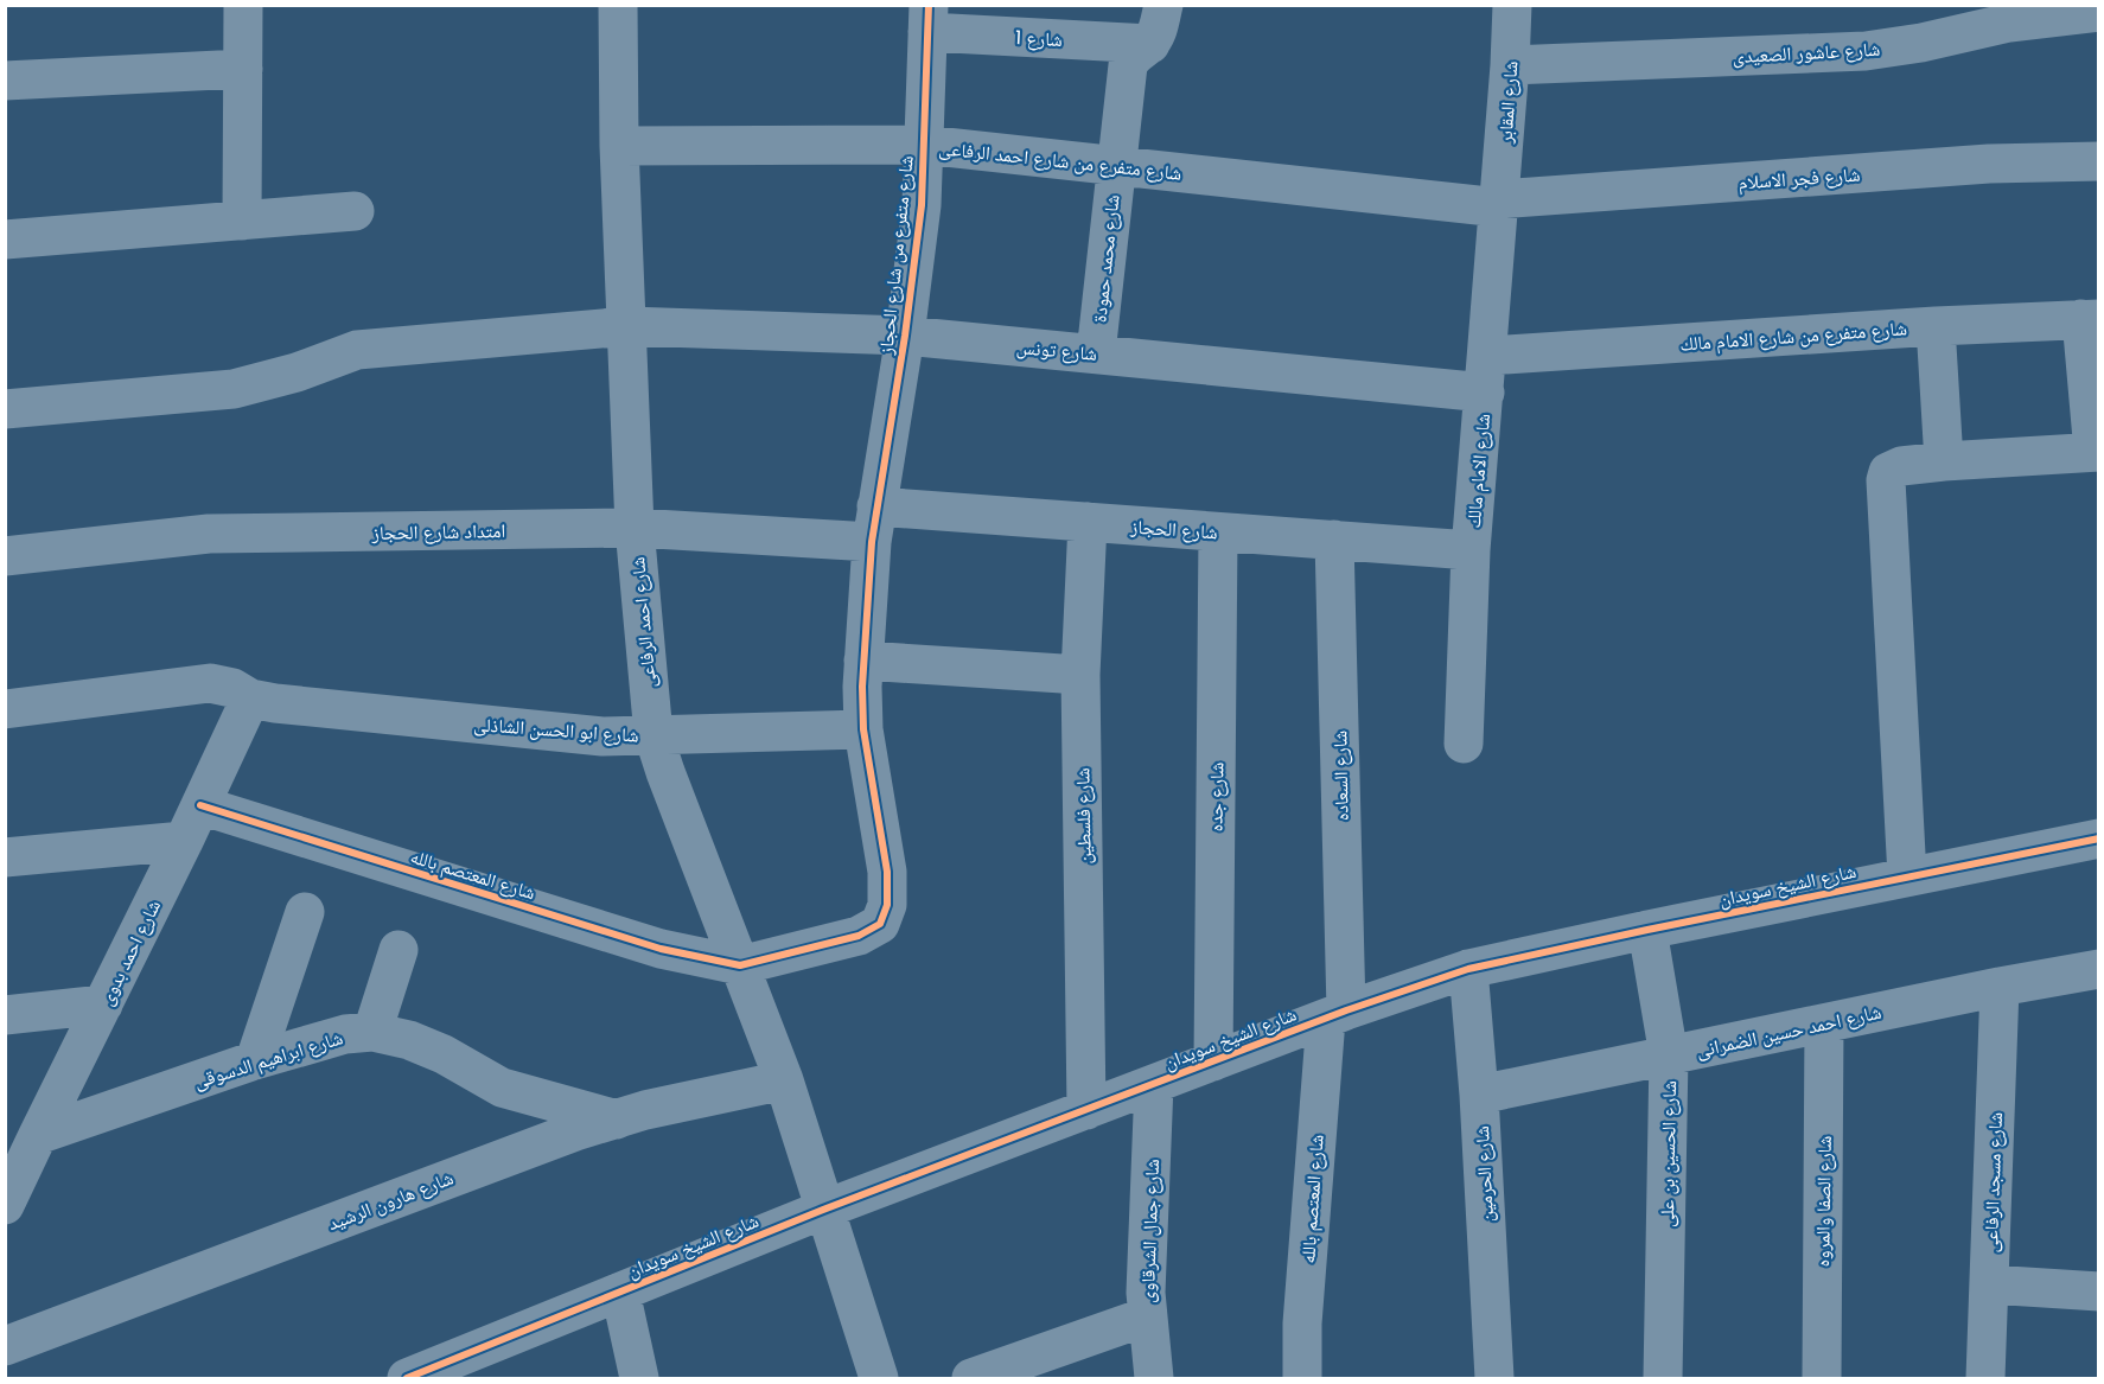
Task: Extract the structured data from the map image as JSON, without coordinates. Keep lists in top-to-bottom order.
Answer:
{
  "streets": {
    "street": [
      "شارع 1",
      "شارع عاشور الصعيدى",
      "شارع المقابر",
      "شارع متفرع من شارع احمد الرفاعى",
      "شارع فجر الاسلام",
      "شارع متفرع من شارع الحجاز",
      "شارع محمد حمودة",
      "شارع متفرع من شارع الامام مالك",
      "شارع تونس",
      "شارع الامام مالك",
      "شارع الحجاز",
      "امتداد شارع الحجاز",
      "شارع احمد الرفاعى",
      "شارع ابو الحسن الشاذلى",
      "شارع السعاده",
      "شارع جده",
      "شارع فلسطين",
      "شارع المعتصم بالله",
      "شارع الشيخ سويدان",
      "شارع احمد بدوى",
      "شارع احمد حسين الضمرانى",
      "شارع ابراهيم الدسوقى",
      "شارع الحسين بن على",
      "شارع الحرمين",
      "شارع مسجد الرفاعى",
      "شارع هارون الرشيد",
      "شارع الصفا والمروه",
      "شارع جمال الشرقاوى"
    ]
  },
  "crossings": [
    ["شارع 1", "شارع متفرع من شارع الحجاز"],
    ["شارع 1", "شارع محمد حمودة"],
    ["شارع عاشور الصعيدى", "شارع المقابر"],
    ["شارع المقابر", "شارع متفرع من شارع احمد الرفاعى"],
    ["شارع المقابر", "شارع فجر الاسلام"],
    ["شارع المقابر", "شارع الامام مالك"],
    ["شارع متفرع من شارع احمد الرفاعى", "شارع فجر الاسلام"],
    ["شارع متفرع من شارع احمد الرفاعى", "شارع متفرع من شارع الحجاز"],
    ["شارع متفرع من شارع احمد الرفاعى", "شارع محمد حمودة"],
    ["شارع متفرع من شارع احمد الرفاعى", "شارع الامام مالك"],
    ["شارع متفرع من شارع احمد الرفاعى", "شارع احمد الرفاعى"],
    ["شارع فجر الاسلام", "شارع الامام مالك"],
    ["شارع متفرع من شارع الحجاز", "شارع تونس"],
    ["شارع متفرع من شارع الحجاز", "شارع الحجاز"],
    ["شارع متفرع من شارع الحجاز", "امتداد شارع الحجاز"],
    ["شارع متفرع من شارع الحجاز", "شارع احمد الرفاعى"],
    ["شارع متفرع من شارع الحجاز", "شارع ابو الحسن الشاذلى"],
    ["شارع متفرع من شارع الحجاز", "شارع المعتصم بالله"],
    ["شارع محمد حمودة", "شارع تونس"],
    ["شارع متفرع من شارع الامام مالك", "شارع تونس"],
    ["شارع متفرع من شارع الامام مالك", "شارع الامام مالك"],
    ["شارع تونس", "شارع الامام مالك"],
    ["شارع تونس", "شارع احمد الرفاعى"],
    ["شارع الامام مالك", "شارع الحجاز"],
    ["شارع الحجاز", "امتداد شارع الحجاز"],
    ["شارع الحجاز", "شارع السعاده"],
    ["شارع الحجاز", "شارع جده"],
    ["شارع الحجاز", "شارع فلسطين"],
    ["امتداد شارع الحجاز", "شارع احمد الرفاعى"],
    ["شارع احمد الرفاعى", "شارع ابو الحسن الشاذلى"],
    ["شارع احمد الرفاعى", "شارع المعتصم بالله"],
    ["شارع احمد الرفاعى", "شارع الشيخ سويدان"],
    ["شارع احمد الرفاعى", "شارع هارون الرشيد"],
    ["شارع ابو الحسن الشاذلى", "شارع احمد بدوى"],
    ["شارع السعاده", "شارع المعتصم بالله"],
    ["شارع السعاده", "شارع الشيخ سويدان"],
    ["شارع جده", "شارع الشيخ سويدان"],
    ["شارع فلسطين", "شارع الشيخ سويدان"],
    ["شارع المعتصم بالله", "شارع الشيخ سويدان"],
    ["شارع المعتصم بالله", "شارع احمد بدوى"],
    ["شارع الشيخ سويدان", "شارع الحسين بن على"],
    ["شارع الشيخ سويدان", "شارع الحرمين"],
    ["شارع الشيخ سويدان", "شارع جمال الشرقاوى"],
    ["شارع احمد بدوى", "شارع ابراهيم الدسوقى"],
    ["شارع احمد حسين الضمرانى", "شارع الحسين بن على"],
    ["شارع احمد حسين الضمرانى", "شارع الحرمين"],
    ["شارع احمد حسين الضمرانى", "شارع مسجد الرفاعى"],
    ["شارع احمد حسين الضمرانى", "شارع الصفا والمروه"],
    ["شارع ابراهيم الدسوقى", "شارع هارون الرشيد"]
  ]
}
